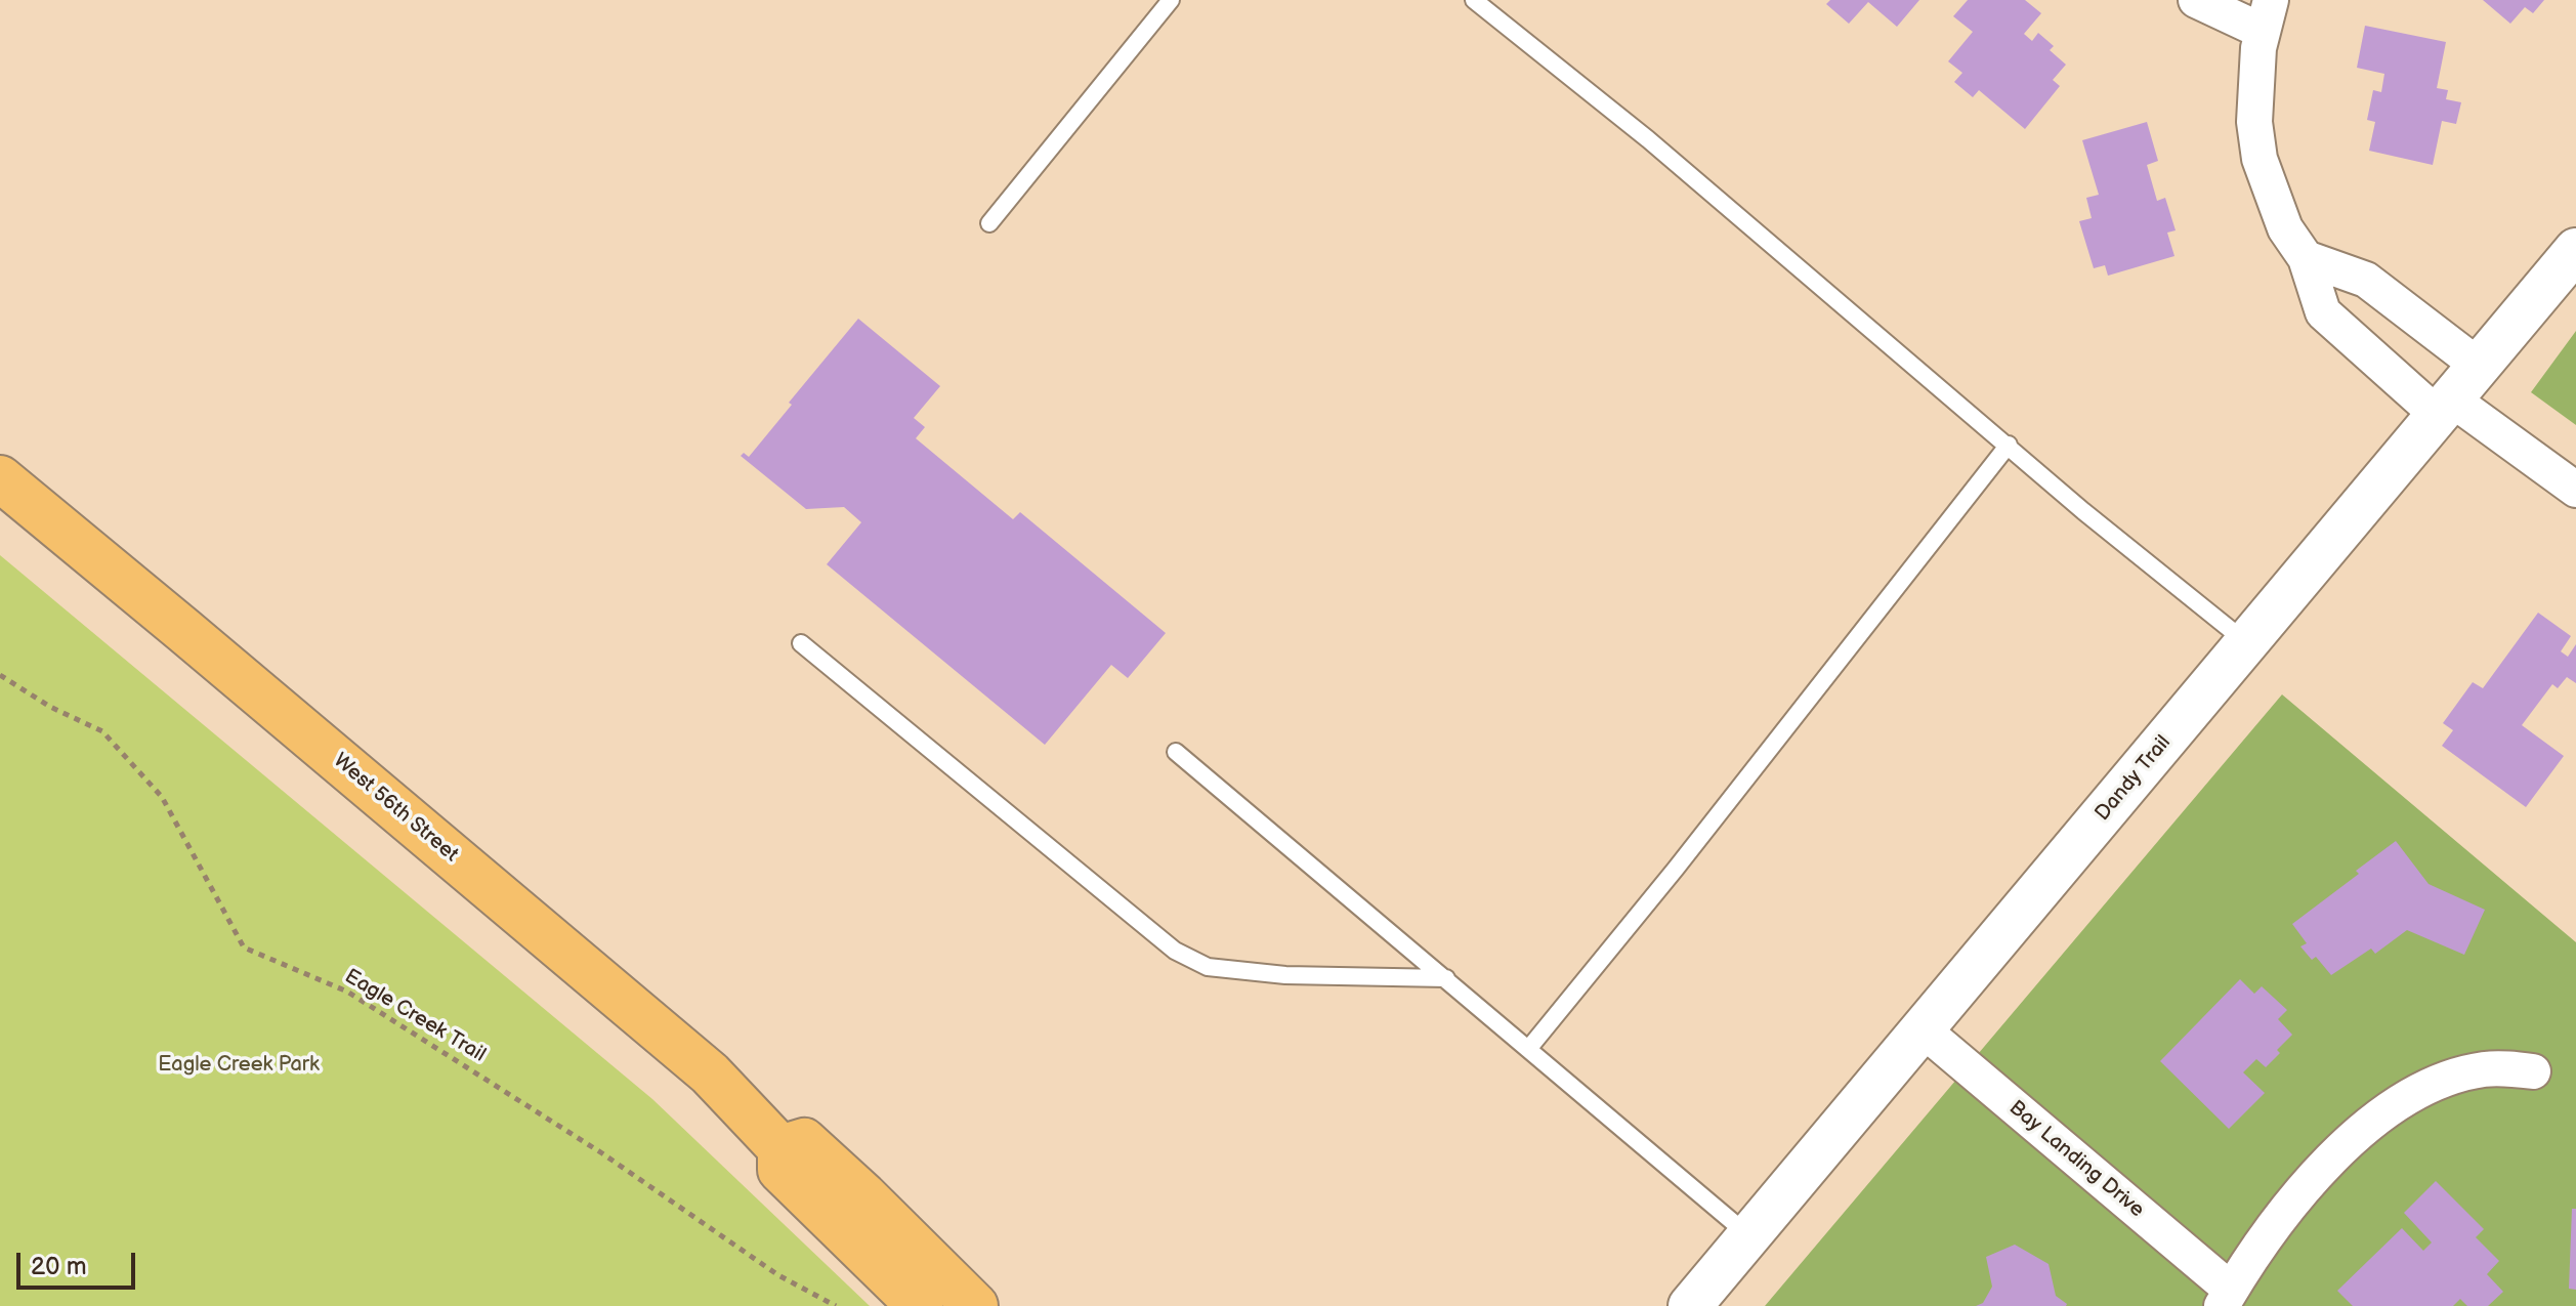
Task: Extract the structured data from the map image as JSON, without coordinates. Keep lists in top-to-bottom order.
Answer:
{
  "streets": {
    "main road": ["West 56th Street"],
    "street": ["Dandy Trail", "Bay Landing Drive"],
    "path": ["Eagle Creek Trail"]
  },
  "crossings": [
    ["Dandy Trail", "Bay Landing Drive"]
  ],
  "parks": ["Eagle Creek Park"],
  "scale_bar": "20 m"
}
